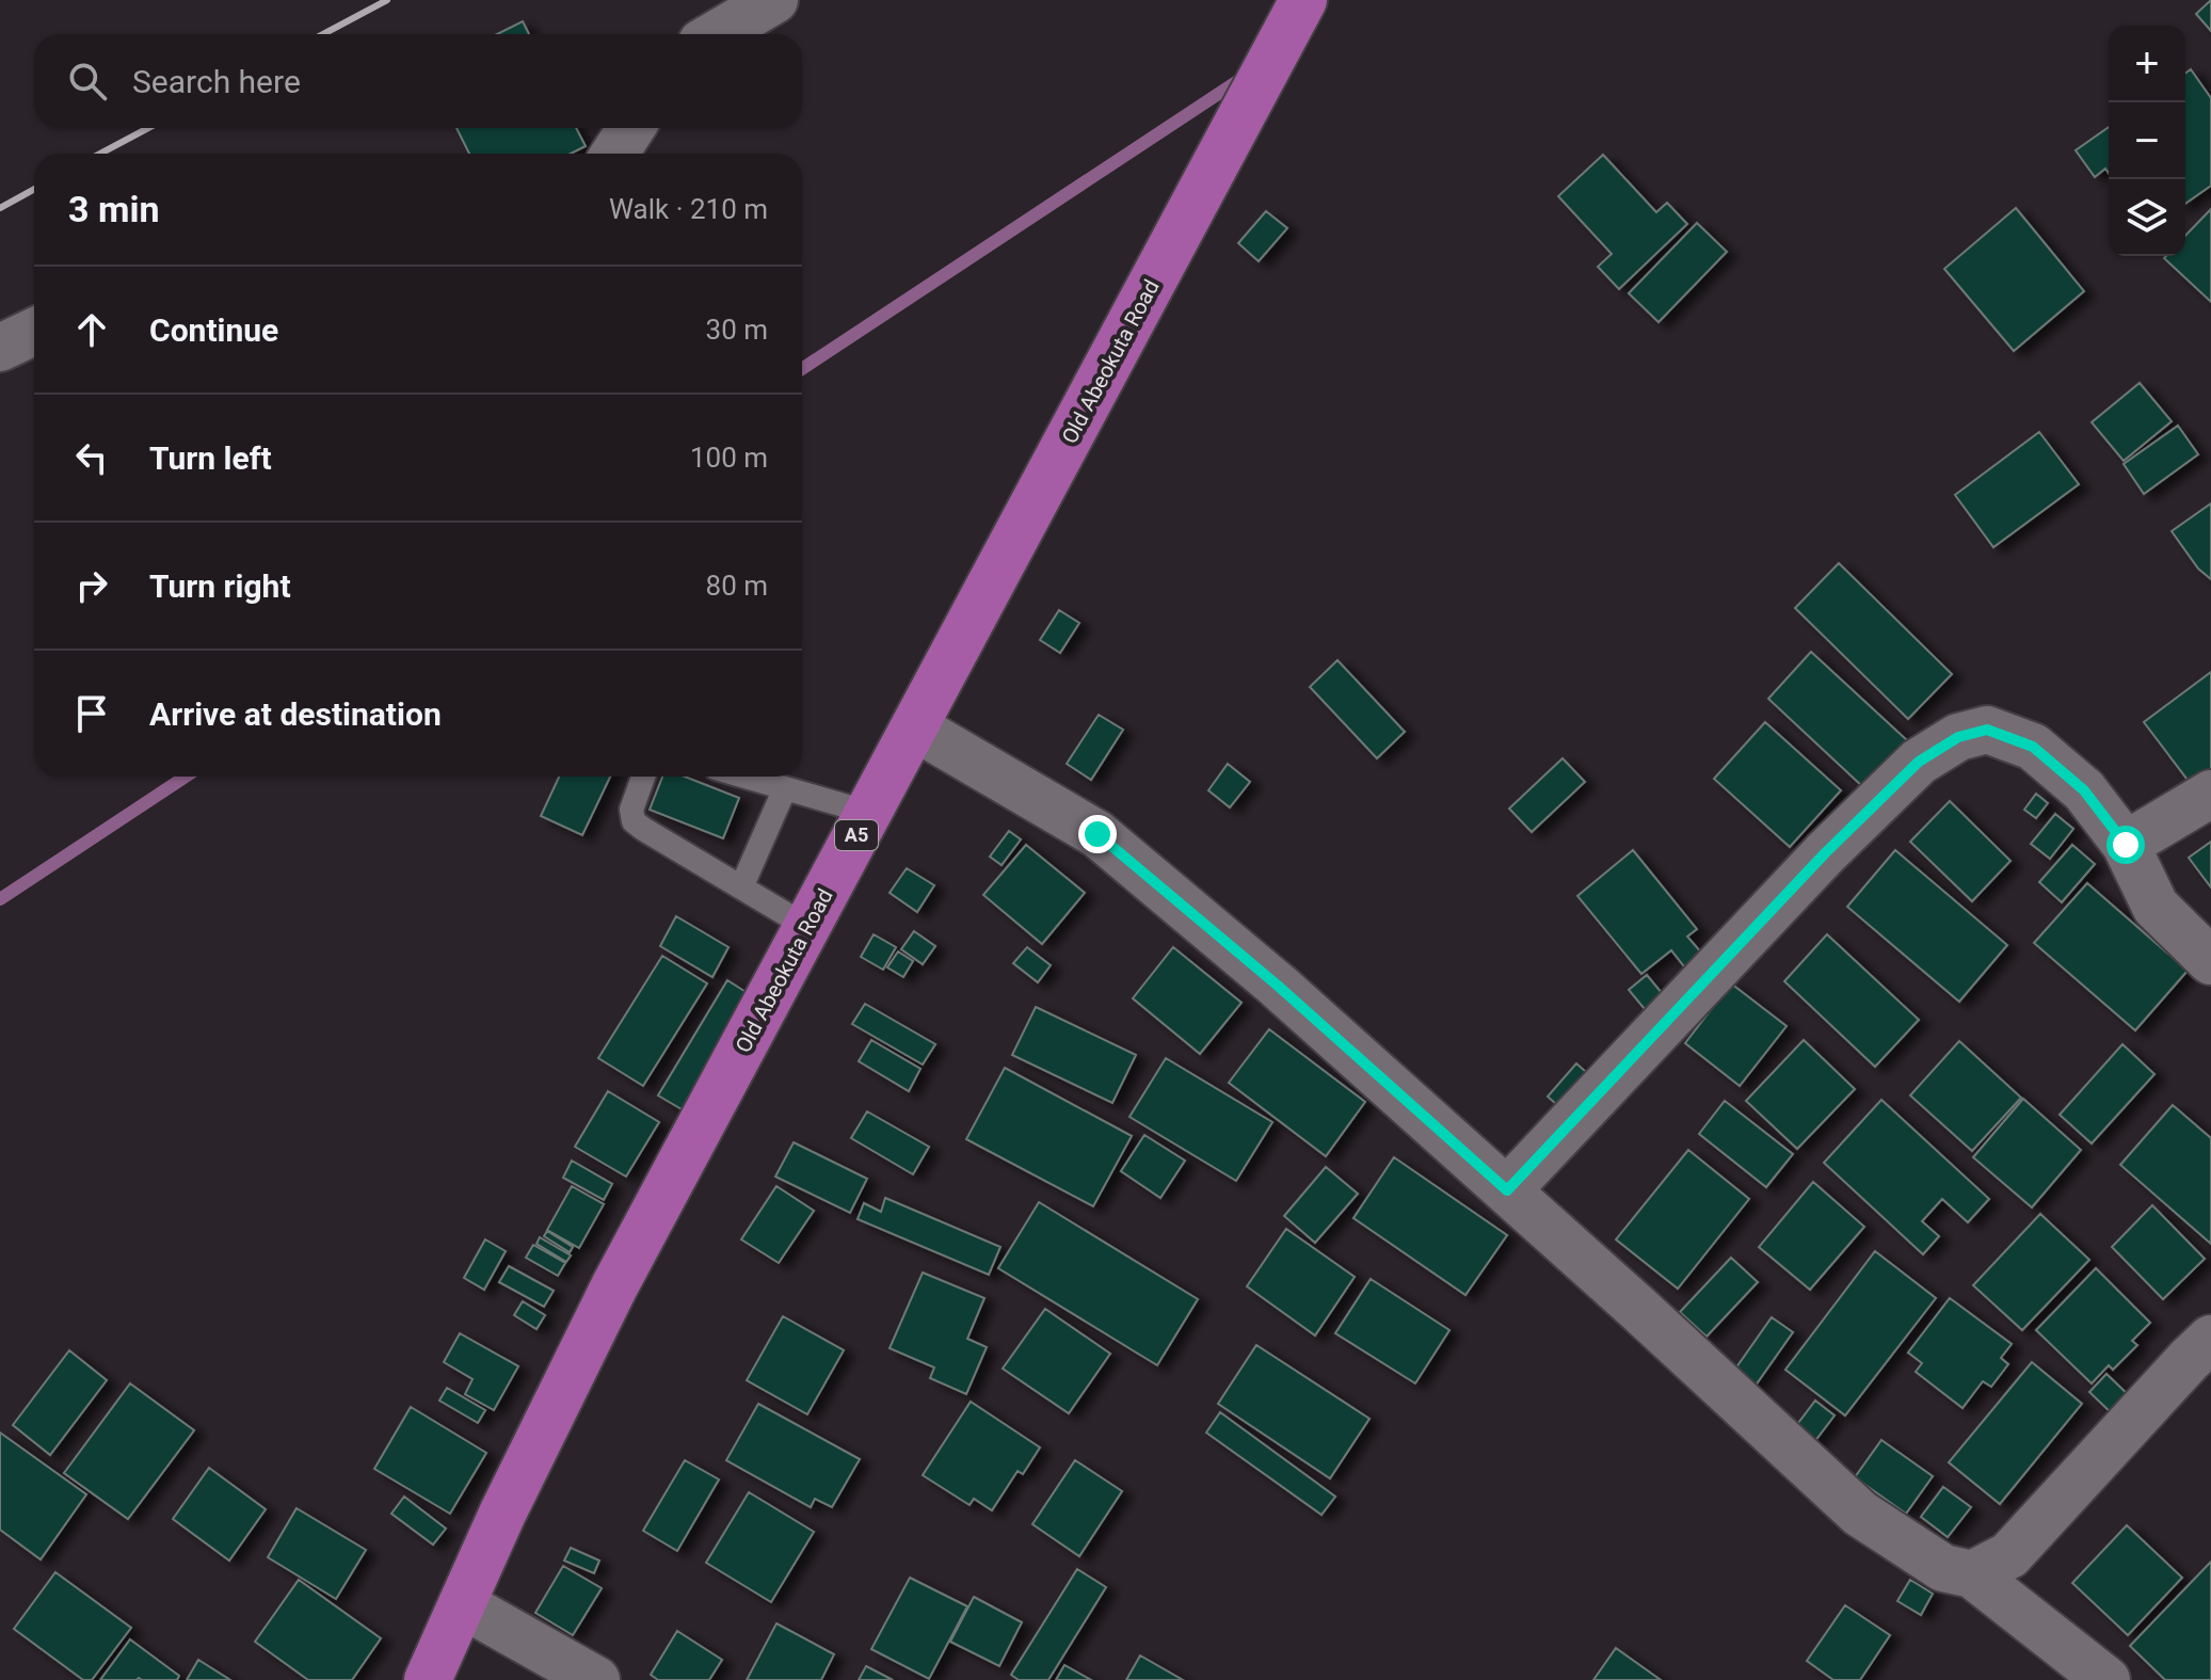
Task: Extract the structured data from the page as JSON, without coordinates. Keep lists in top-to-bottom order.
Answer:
{
  "streets": {
    "highway": ["Old Abeokuta Road", "A5"]
  },
  "page": {
    "map_buttons": ["+", "−"],
    "search": "Search here",
    "heading": ["3 min", "Walk · 210 m"],
    "list": [
      ["Continue", "30 m"],
      ["Turn left", "100 m"],
      ["Turn right", "80 m"],
      "Arrive at destination"
    ]
  }
}
